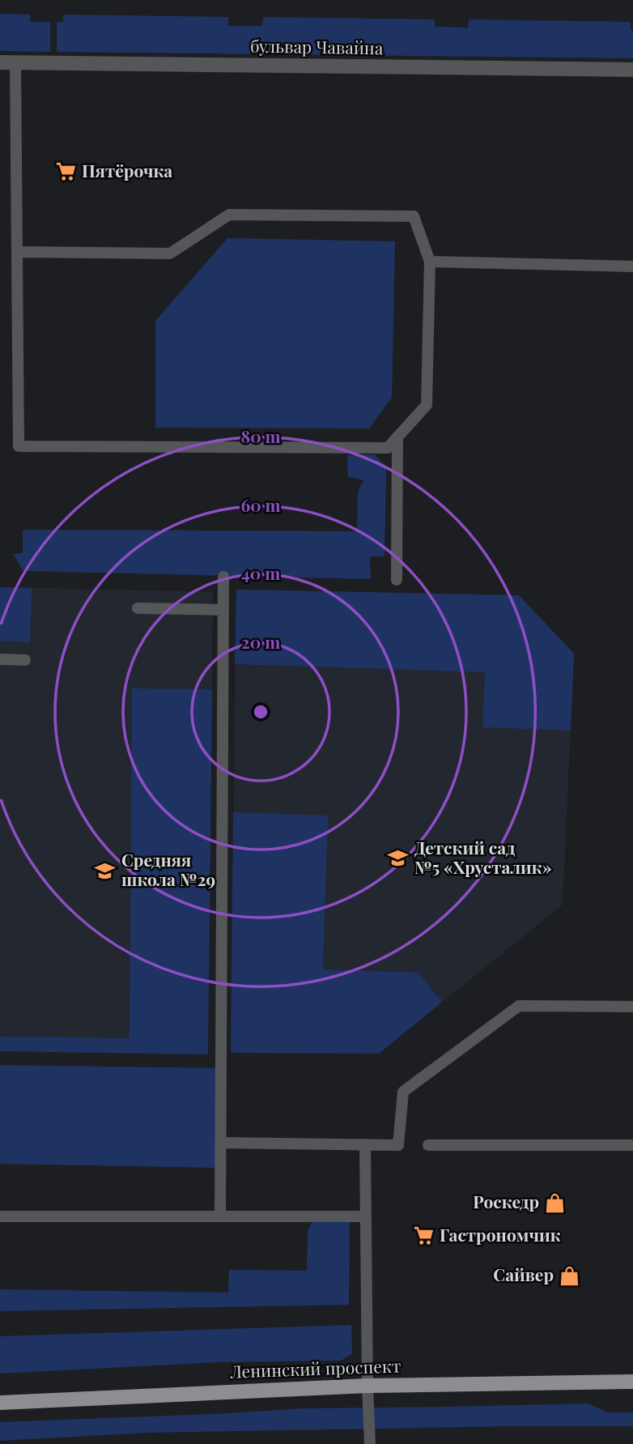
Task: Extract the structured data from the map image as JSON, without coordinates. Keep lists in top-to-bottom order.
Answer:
{
  "streets": {
    "main road": ["Ленинский проспект"],
    "street": ["бульвар Чавайна"]
  },
  "places": {
    "supermarket": ["Пятёрочка", "Гастрономчик"],
    "school or university": ["Детский сад №5 «Хрусталик»", "Средняя школа №29"],
    "shop": ["Роскедр", "Сайвер"]
  },
  "rings": [
    "80 m",
    "60 m",
    "40 m",
    "20 m"
  ]
}
